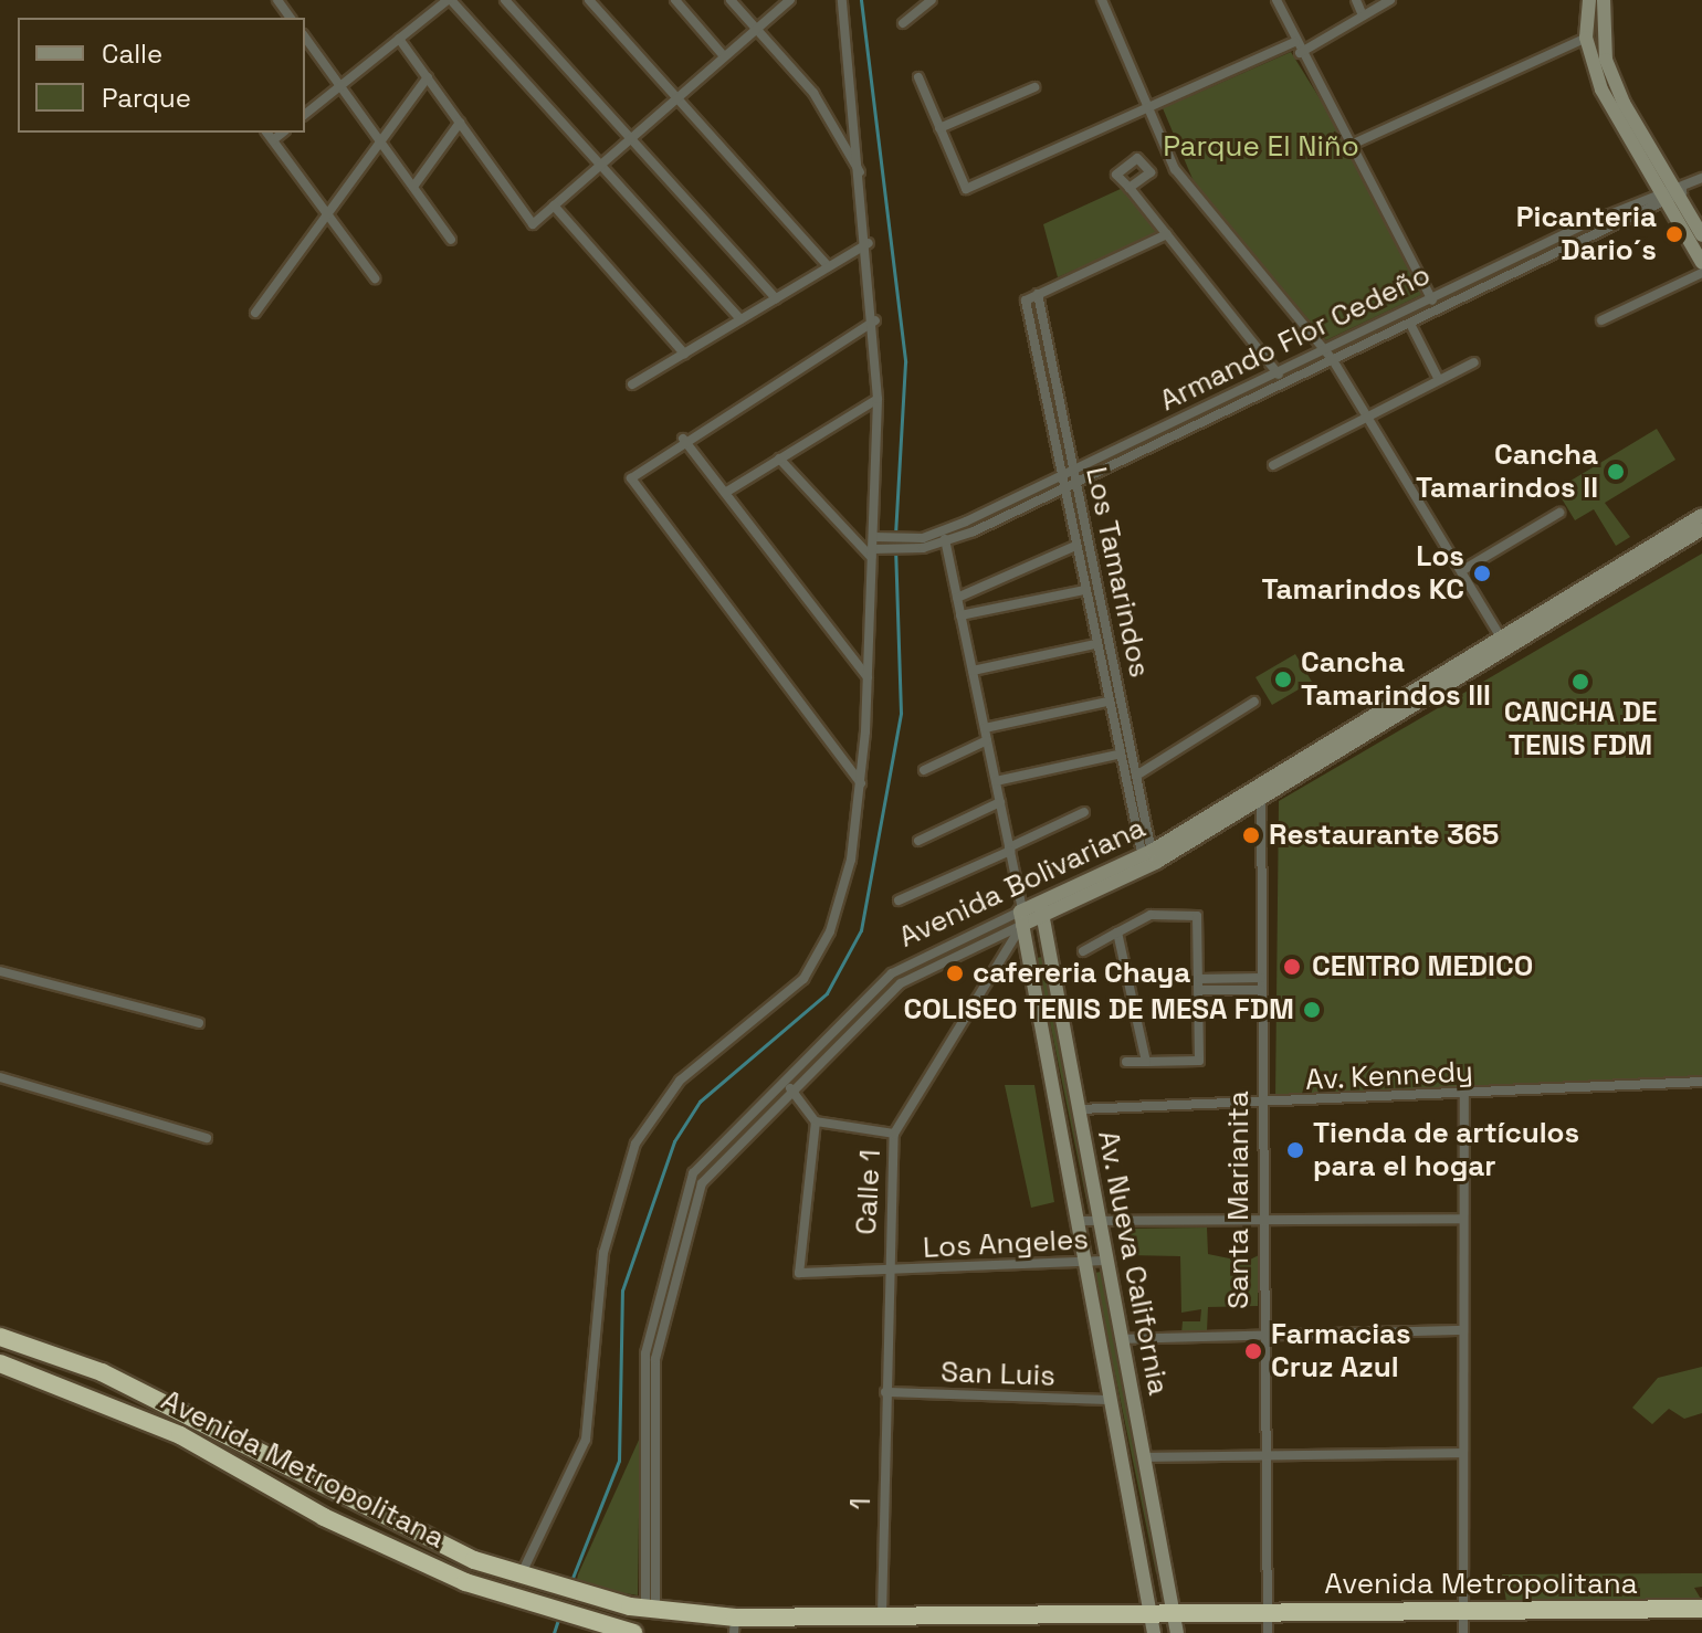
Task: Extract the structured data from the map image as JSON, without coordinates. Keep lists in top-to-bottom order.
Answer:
{
  "streets": {
    "highway": ["Avenida Metropolitana"],
    "street": [
      "Armando Flor Cedeño",
      "Los Tamarindos",
      "Avenida Bolivariana",
      "Av. Kennedy",
      "Calle 1",
      "Santa Marianita",
      "Los Angeles",
      "Av. Nueva California",
      "San Luis",
      "1"
    ]
  },
  "crossings": [
    ["Armando Flor Cedeño", "Los Tamarindos"],
    ["Los Tamarindos", "Avenida Bolivariana"],
    ["Avenida Bolivariana", "Calle 1"],
    ["Avenida Bolivariana", "Santa Marianita"],
    ["Avenida Bolivariana", "Av. Nueva California"],
    ["Avenida Bolivariana", "Avenida Metropolitana"],
    ["Av. Kennedy", "Santa Marianita"],
    ["Av. Kennedy", "Av. Nueva California"],
    ["Calle 1", "Los Angeles"],
    ["Calle 1", "Av. Nueva California"],
    ["Calle 1", "San Luis"],
    ["Calle 1", "1"],
    ["Santa Marianita", "Avenida Metropolitana"],
    ["Los Angeles", "Av. Nueva California"],
    ["Av. Nueva California", "San Luis"],
    ["Av. Nueva California", "Avenida Metropolitana"],
    ["San Luis", "1"],
    ["Avenida Metropolitana", "1"]
  ],
  "parks": ["Parque El Niño"],
  "places": [
    "Picanteria Dario´s",
    "Cancha Tamarindos II",
    "Los Tamarindos KC",
    "Cancha Tamarindos III",
    "CANCHA DE TENIS FDM",
    "Restaurante 365",
    "CENTRO MEDICO",
    "cafereria Chaya",
    "COLISEO TENIS DE MESA FDM",
    "Tienda de artículos para el hogar",
    "Farmacias Cruz Azul"
  ],
  "legend": ["Calle", "Parque"]
}
